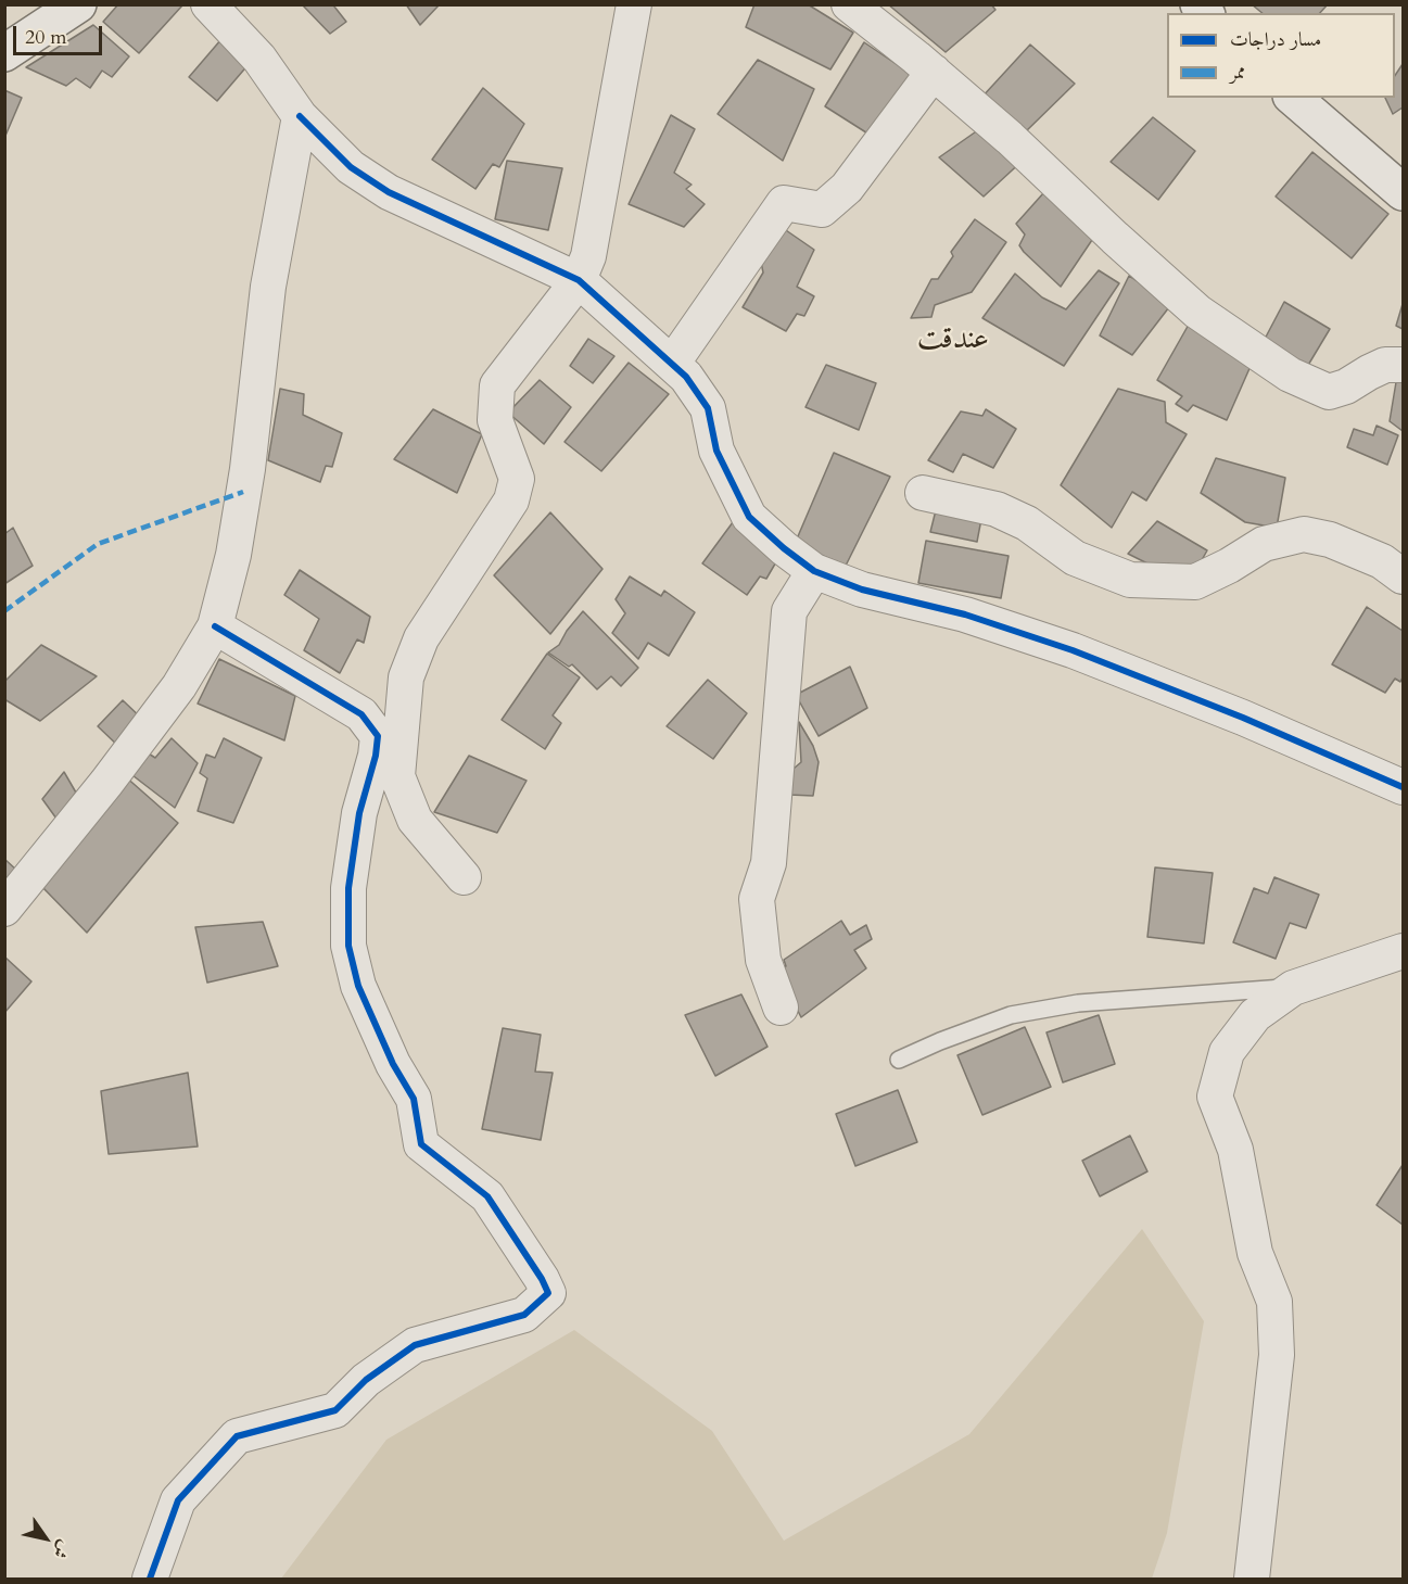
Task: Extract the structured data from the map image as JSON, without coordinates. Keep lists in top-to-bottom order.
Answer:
{
  "districts": ["عندقت"],
  "legend": ["مسار دراجات", "ممر"],
  "scale_bar": "20 m",
  "north": "bottom right"
}
